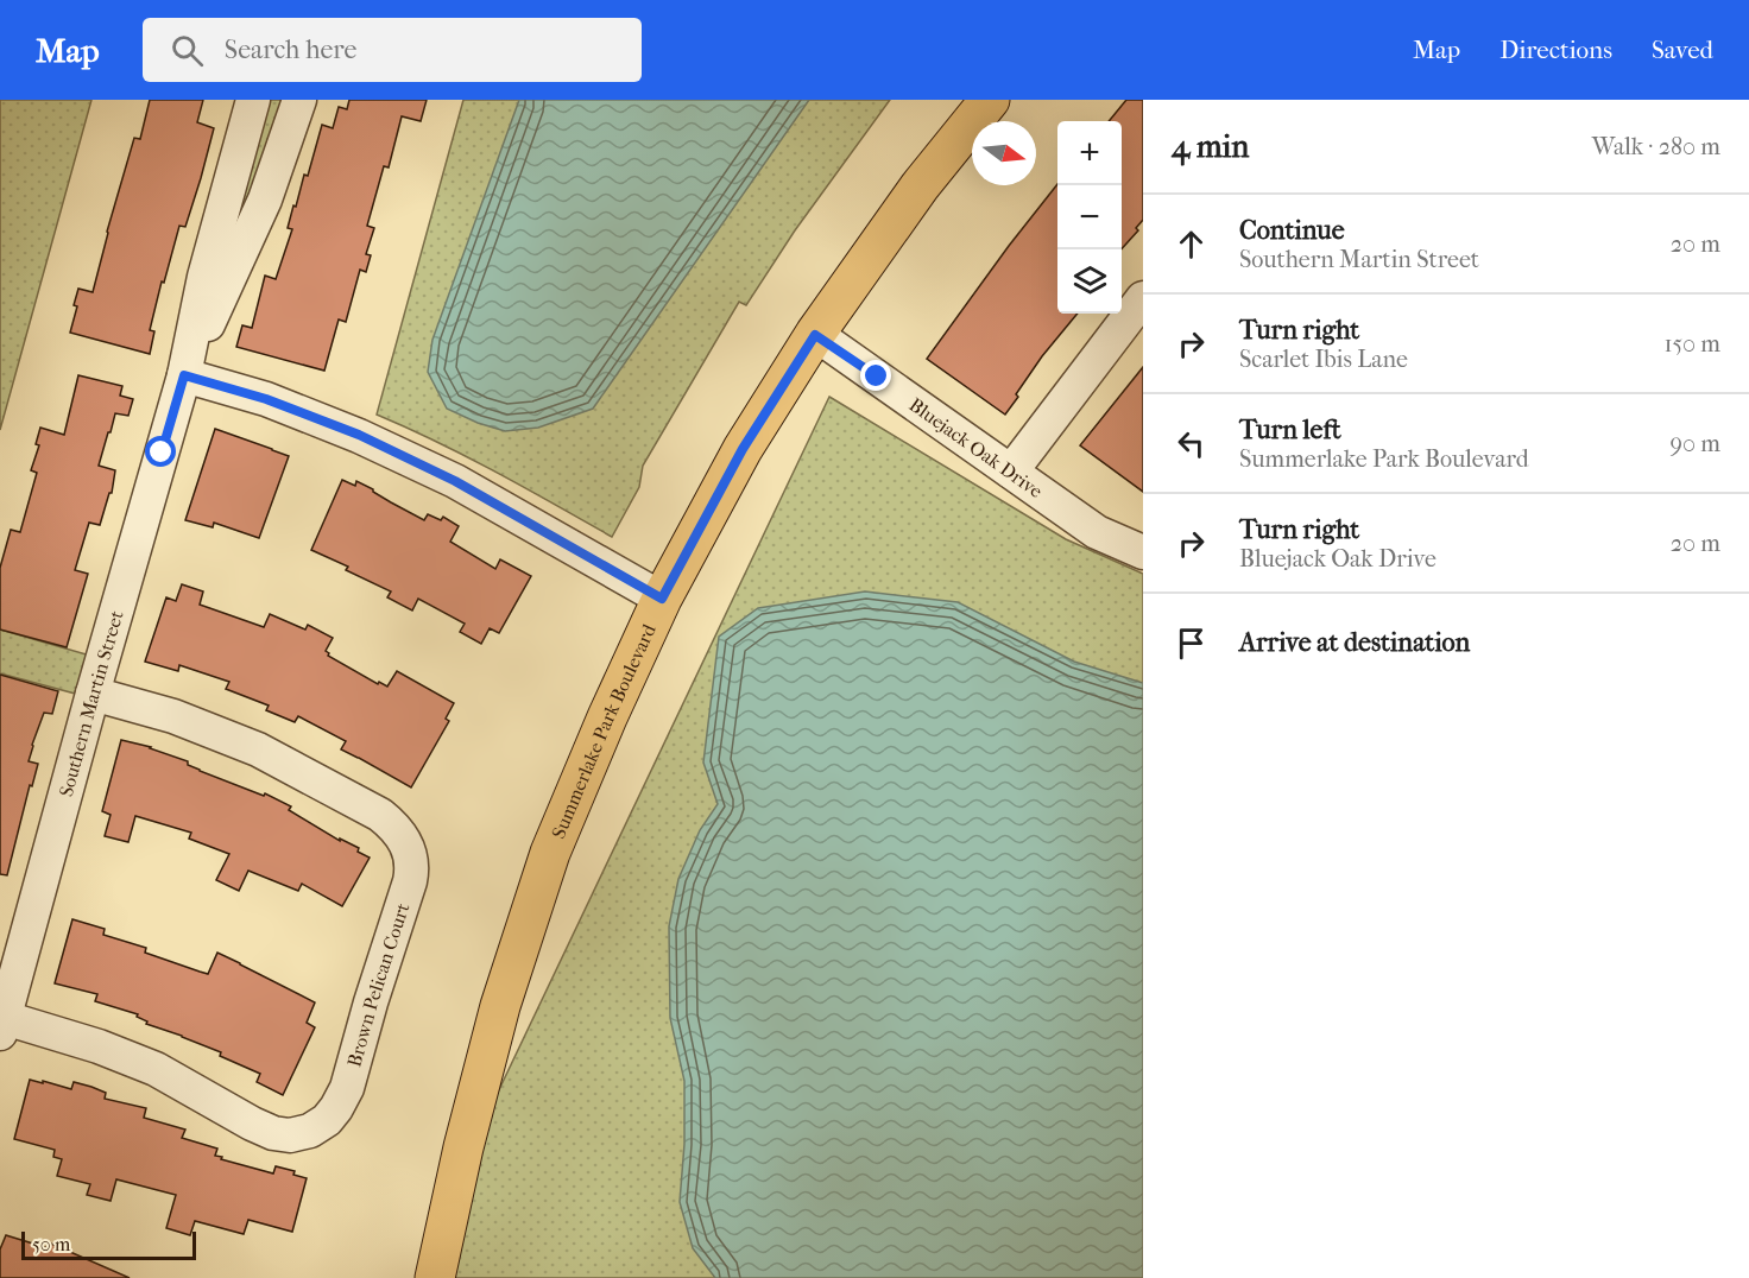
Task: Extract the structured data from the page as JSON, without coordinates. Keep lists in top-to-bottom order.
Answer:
{
  "streets": {
    "main road": ["Summerlake Park Boulevard"],
    "street": ["Bluejack Oak Drive", "Southern Martin Street", "Brown Pelican Court"]
  },
  "crossings": [
    ["Bluejack Oak Drive", "Summerlake Park Boulevard"],
    ["Southern Martin Street", "Brown Pelican Court"]
  ],
  "scale_bar": "50 m",
  "north": "right",
  "page": {
    "header": "Map",
    "search": "Search here",
    "nav": ["Map", "Directions", "Saved"],
    "heading": ["4 min", "Walk · 280 m"],
    "map_buttons": ["+", "−"],
    "list": [
      ["Continue", "Southern Martin Street", "20 m"],
      ["Turn right", "Scarlet Ibis Lane", "150 m"],
      ["Turn left", "Summerlake Park Boulevard", "90 m"],
      ["Turn right", "Bluejack Oak Drive", "20 m"],
      "Arrive at destination"
    ],
    "scale": "50 m"
  }
}
